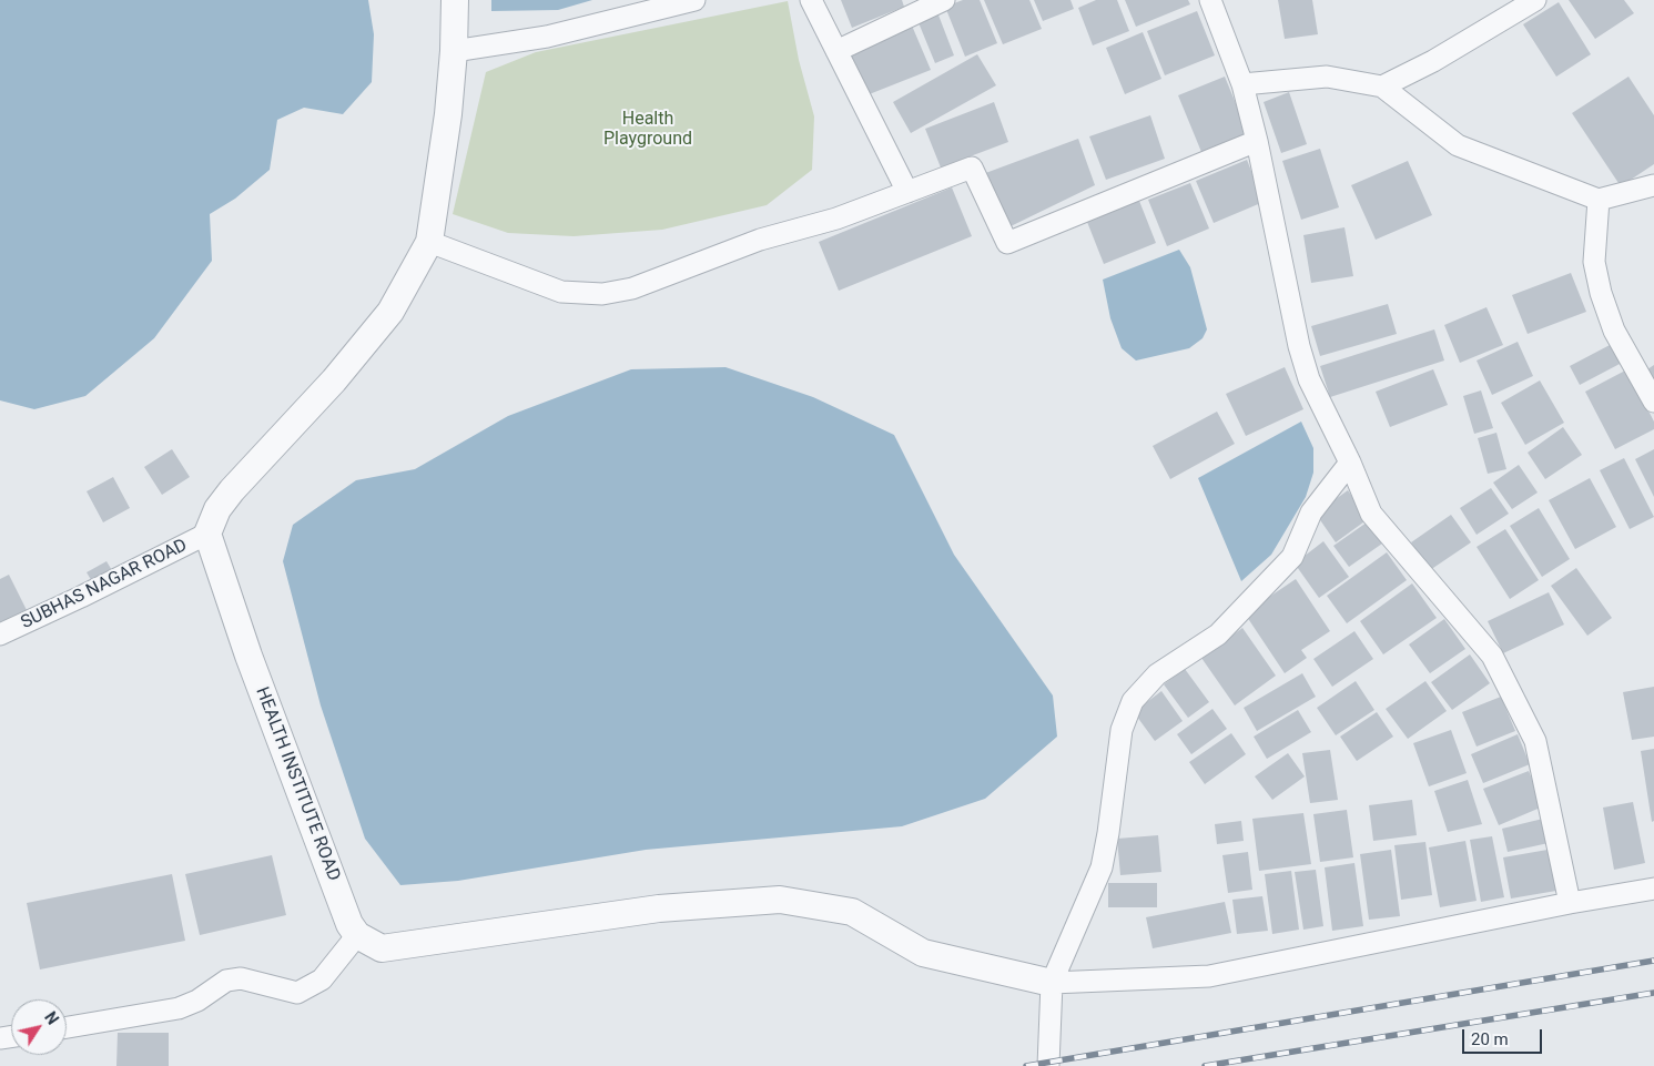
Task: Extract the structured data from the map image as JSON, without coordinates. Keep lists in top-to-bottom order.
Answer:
{
  "streets": {
    "street": ["SUBHAS NAGAR ROAD", "HEALTH INSTITUTE ROAD"]
  },
  "crossings": [
    ["SUBHAS NAGAR ROAD", "HEALTH INSTITUTE ROAD"]
  ],
  "parks": ["Health Playground"],
  "scale_bar": "20 m",
  "north": "top right"
}
